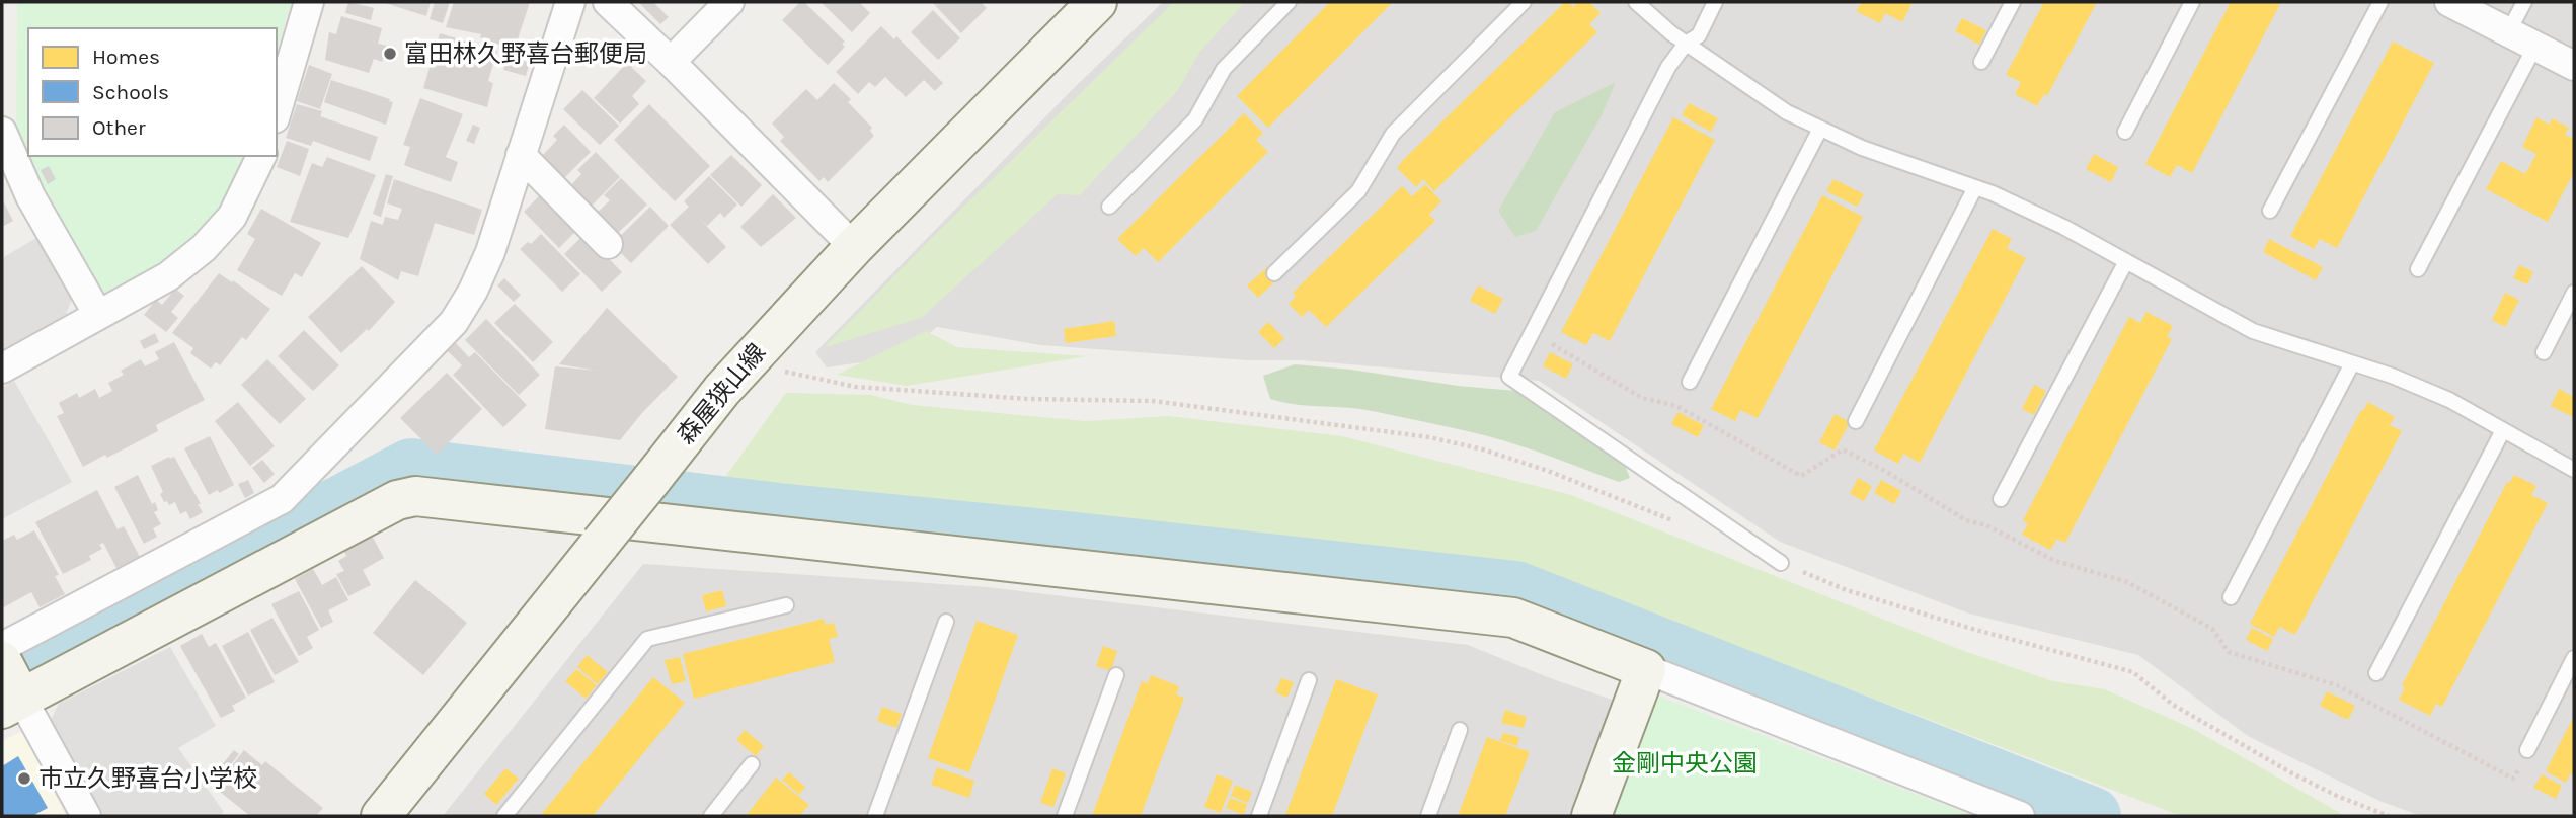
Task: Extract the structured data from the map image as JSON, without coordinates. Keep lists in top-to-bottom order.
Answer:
{
  "streets": {
    "street": ["森屋狭山線"]
  },
  "parks": ["金剛中央公園"],
  "places": ["富田林久野喜台郵便局", "市立久野喜台小学校"],
  "legend": ["Homes", "Schools", "Other"]
}
